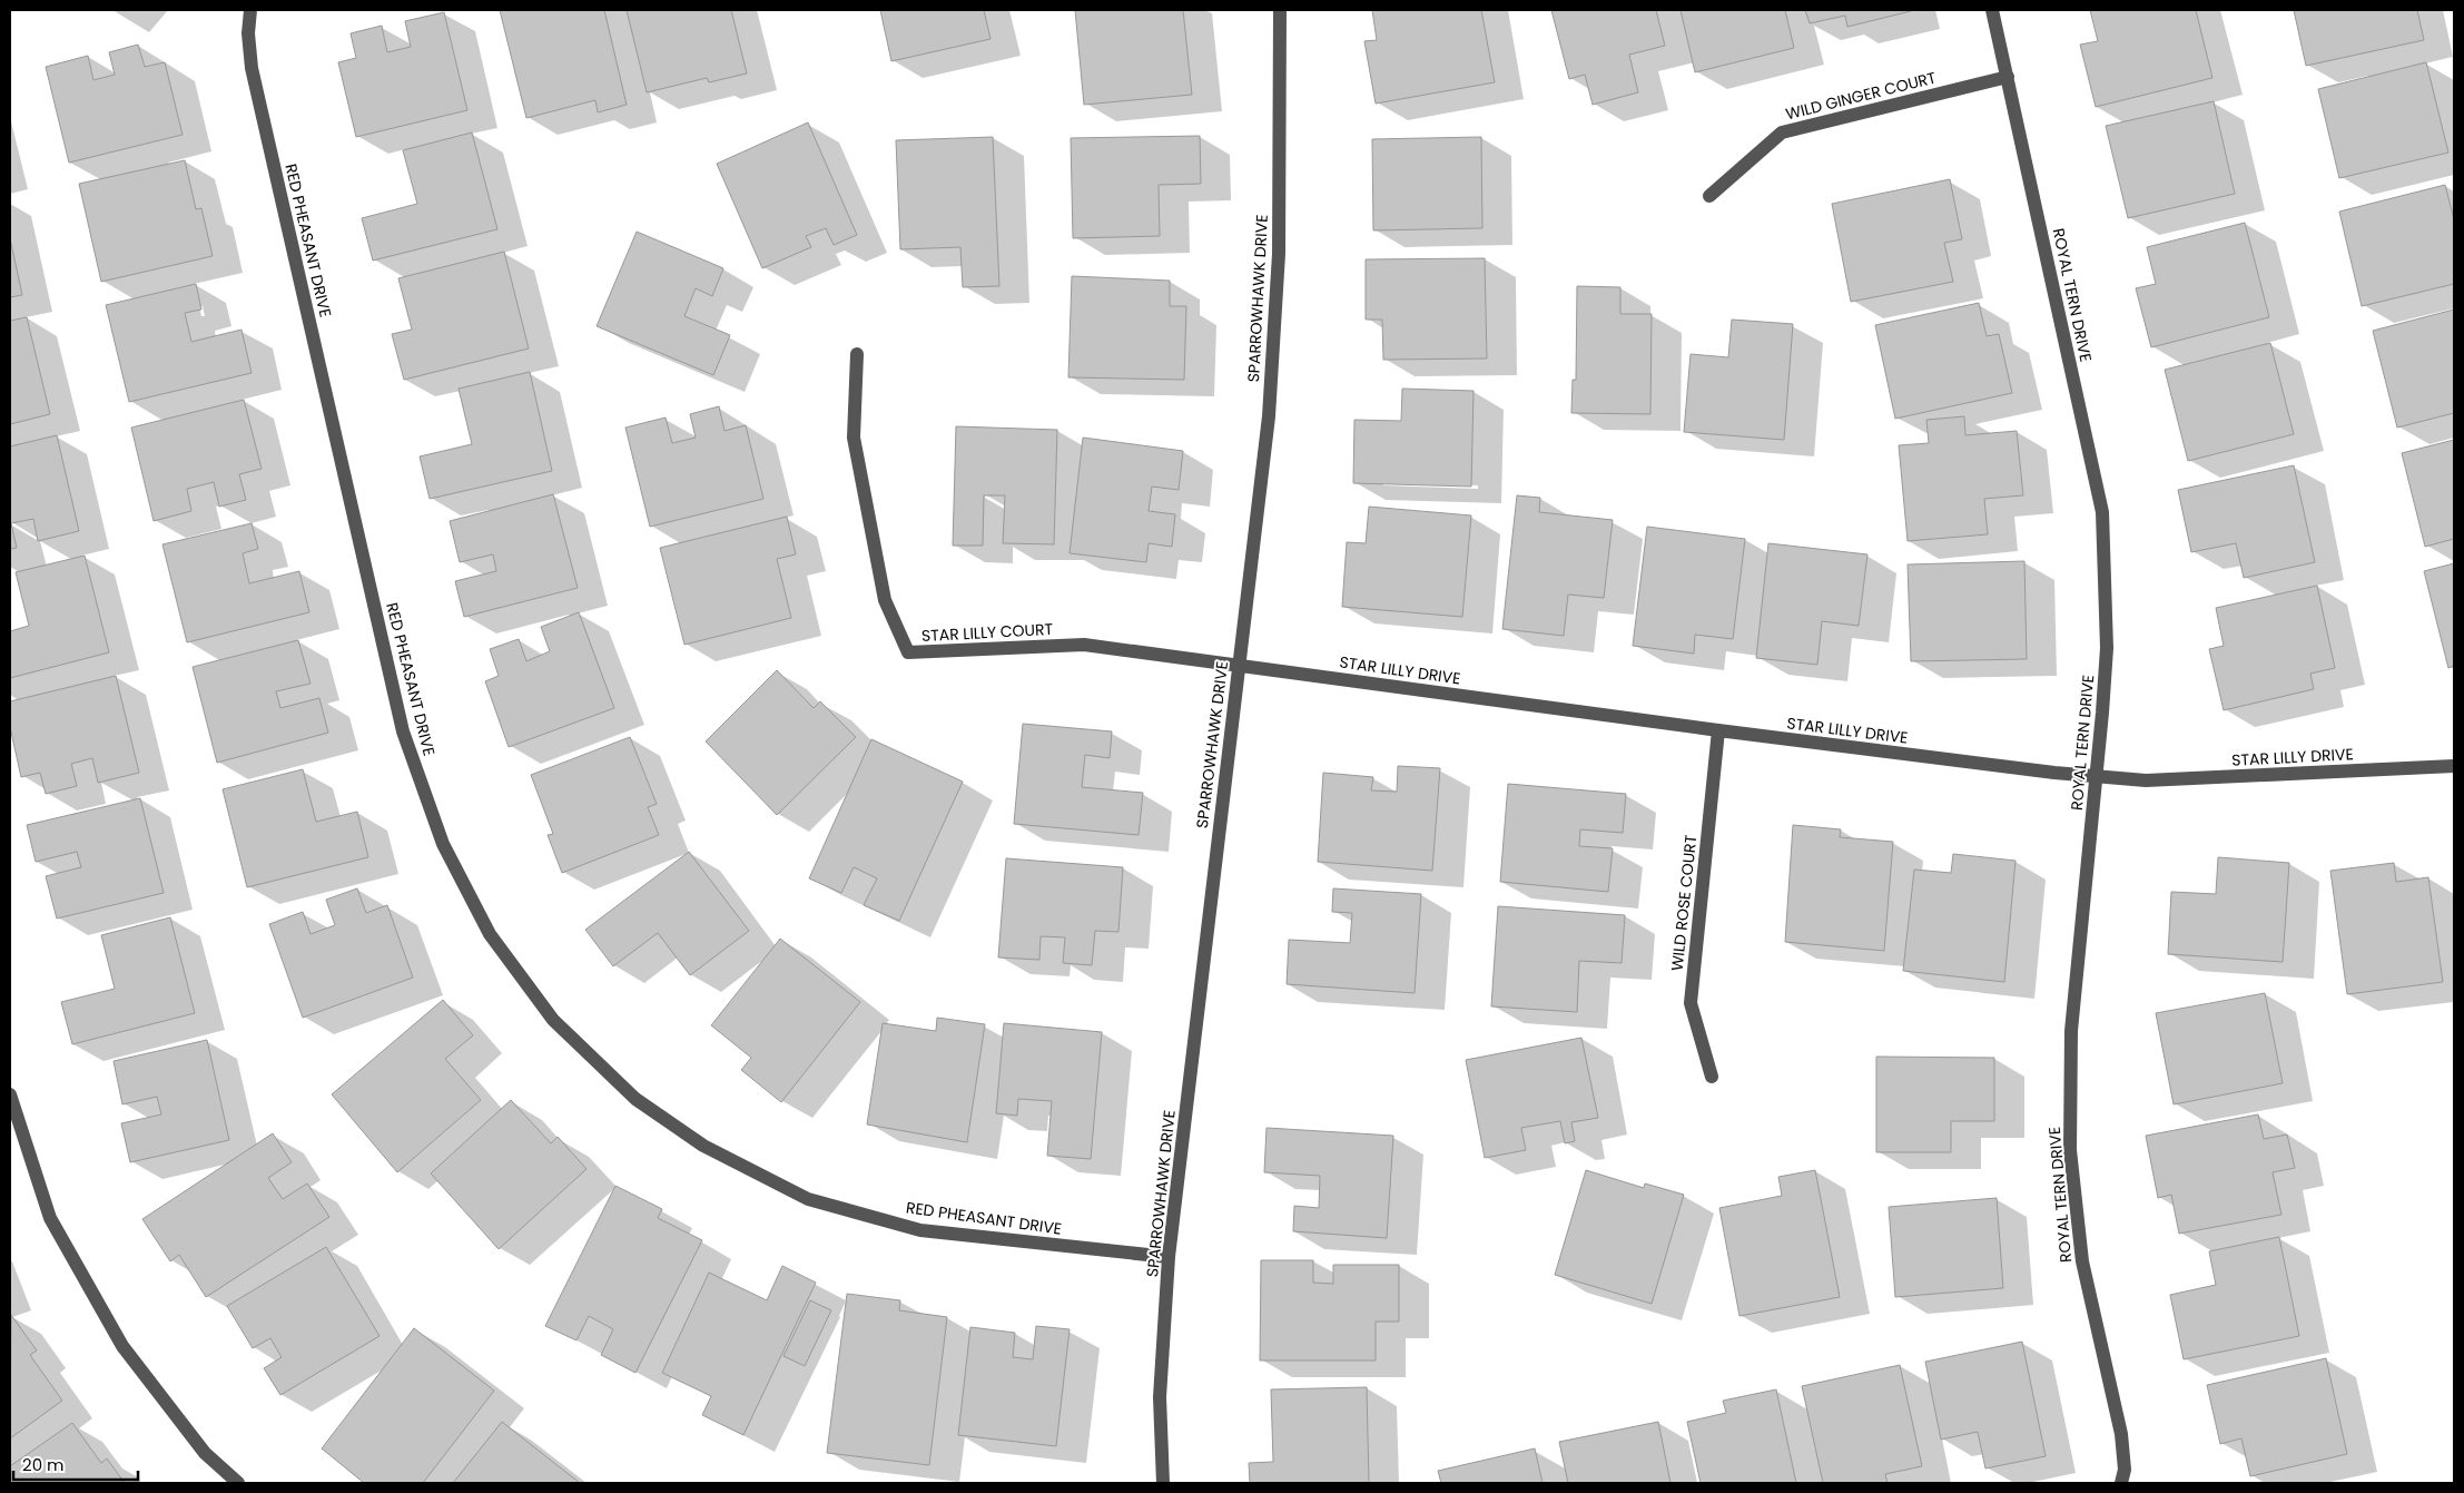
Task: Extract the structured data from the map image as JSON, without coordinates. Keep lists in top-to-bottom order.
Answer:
{
  "streets": {
    "street": [
      "WILD GINGER COURT",
      "RED PHEASANT DRIVE",
      "ROYAL TERN DRIVE",
      "SPARROWHAWK DRIVE",
      "STAR LILLY COURT",
      "STAR LILLY DRIVE",
      "WILD ROSE COURT"
    ]
  },
  "crossings": [
    ["WILD GINGER COURT", "ROYAL TERN DRIVE"],
    ["RED PHEASANT DRIVE", "SPARROWHAWK DRIVE"],
    ["ROYAL TERN DRIVE", "STAR LILLY DRIVE"],
    ["SPARROWHAWK DRIVE", "STAR LILLY COURT"],
    ["SPARROWHAWK DRIVE", "STAR LILLY DRIVE"],
    ["STAR LILLY COURT", "STAR LILLY DRIVE"],
    ["STAR LILLY DRIVE", "WILD ROSE COURT"]
  ],
  "scale_bar": "20 m"
}
